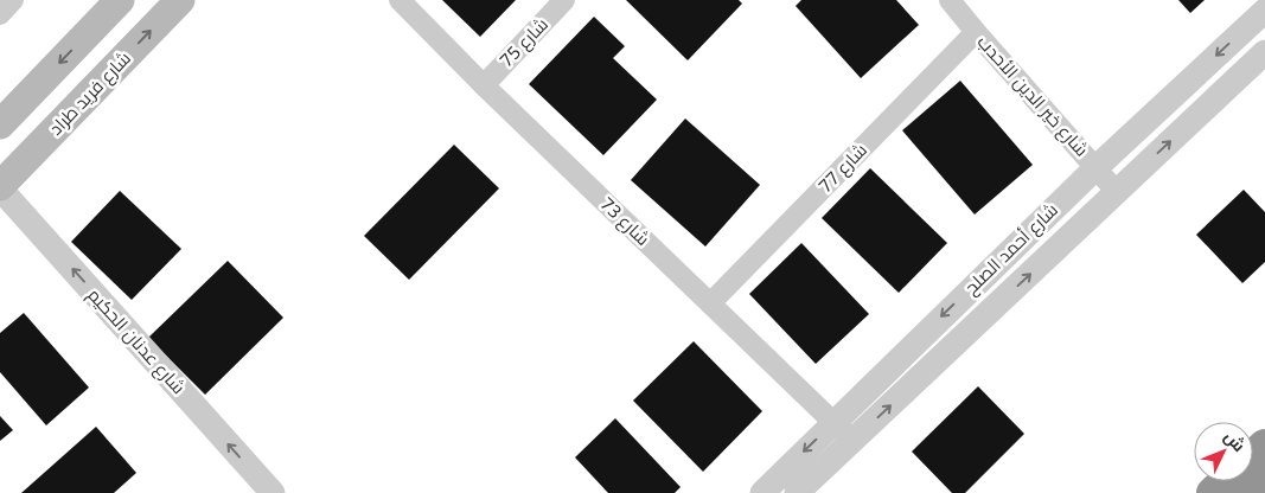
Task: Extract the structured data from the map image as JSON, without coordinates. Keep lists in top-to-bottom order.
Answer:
{
  "streets": {
    "main road": ["شارع فريد طراد"],
    "street": [
      "شارع 75",
      "شارع خير الدين الأحدب",
      "شارع 77",
      "شارع 73",
      "شارع أحمد الصلح",
      "شارع عدنان الحكيم"
    ]
  },
  "crossings": [
    ["شارع 75", "شارع 73"],
    ["شارع فريد طراد", "شارع عدنان الحكيم"],
    ["شارع خير الدين الأحدب", "شارع 77"],
    ["شارع خير الدين الأحدب", "شارع أحمد الصلح"],
    ["شارع 77", "شارع 73"],
    ["شارع 73", "شارع أحمد الصلح"]
  ],
  "one_way": ["شارع عدنان الحكيم"],
  "north": "top right"
}
